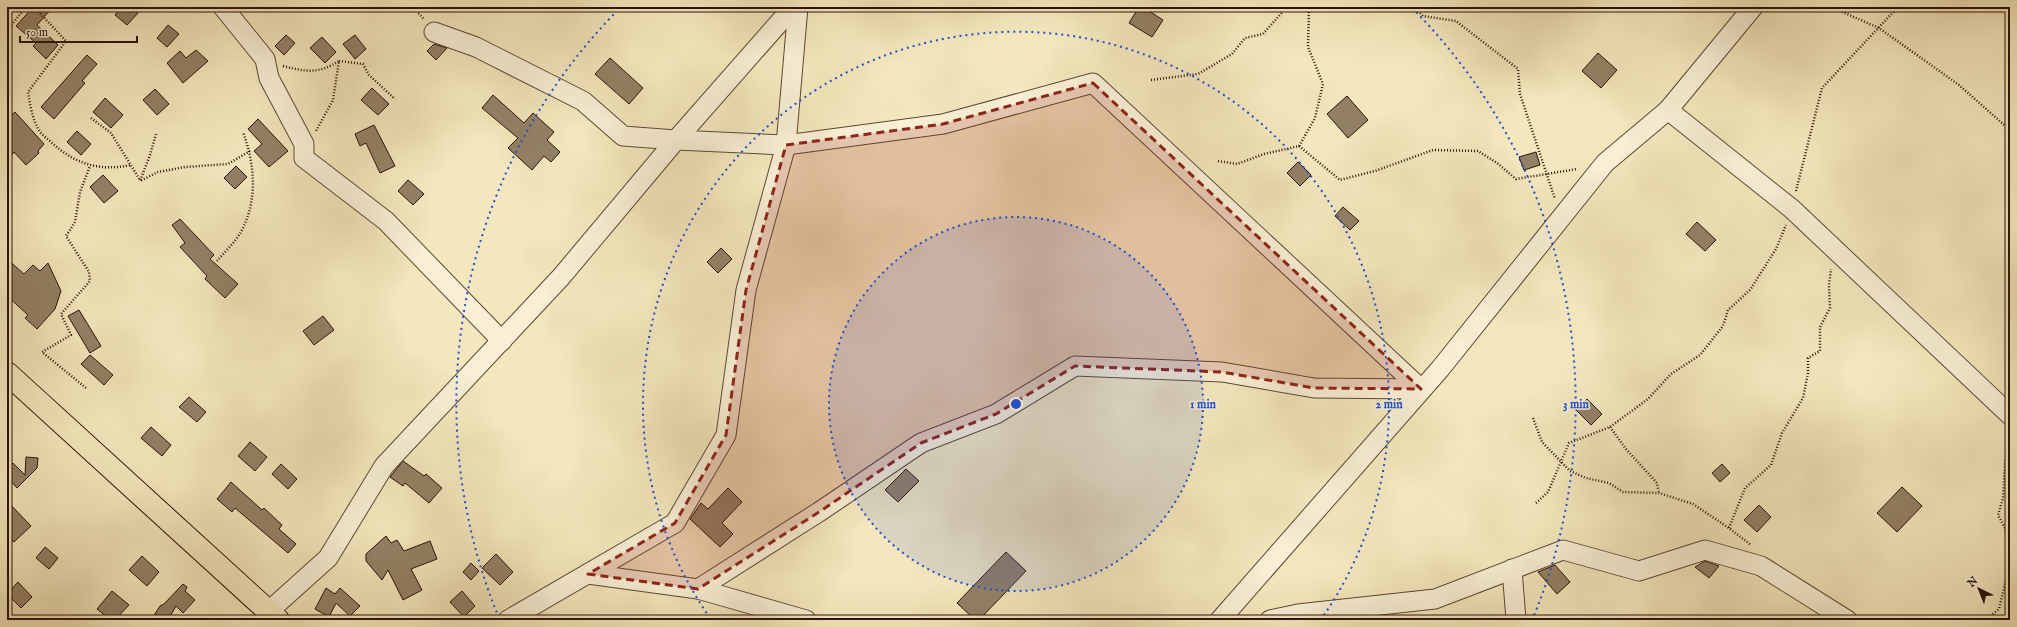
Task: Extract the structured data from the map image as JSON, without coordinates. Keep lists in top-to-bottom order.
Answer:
{
  "scale_bar": "50 m",
  "north": "top left",
  "rings": ["1 min", "2 min", "3 min"]
}
